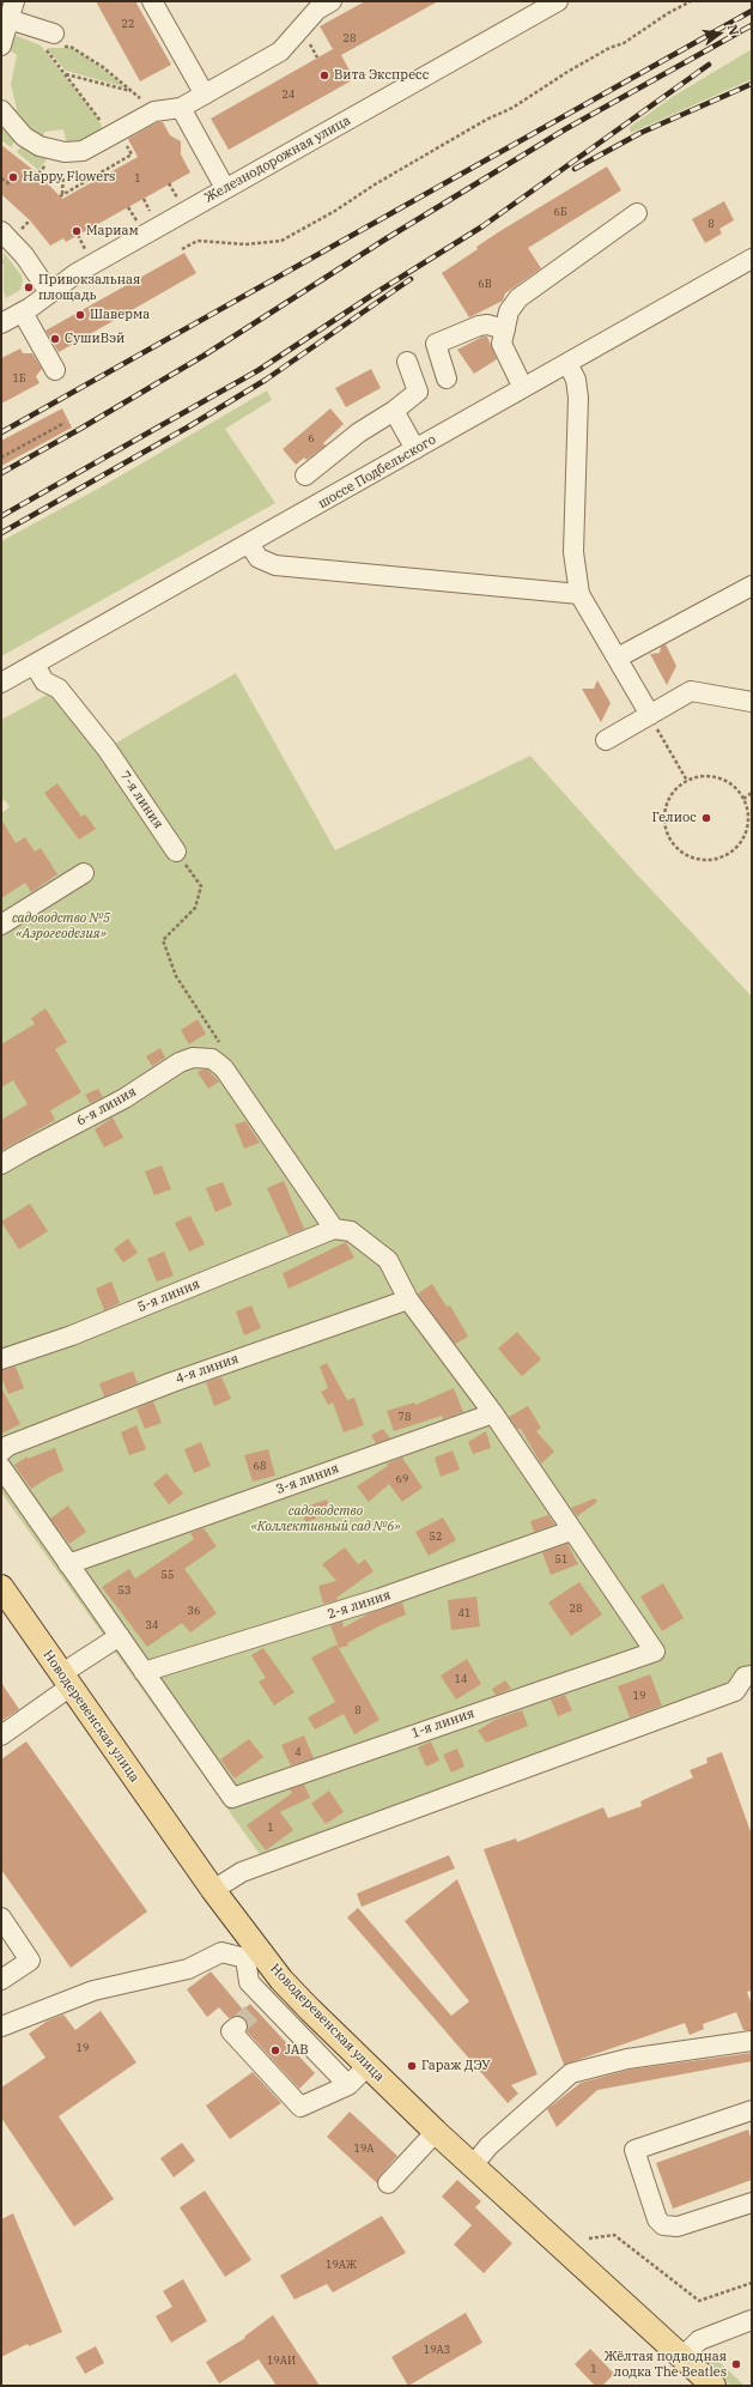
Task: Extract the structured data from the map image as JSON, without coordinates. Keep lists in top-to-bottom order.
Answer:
{
  "streets": {
    "main road": ["Новодеревенская улица"],
    "street": [
      "Железнодорожная улица",
      "шоссе Подбельского",
      "7-я линия",
      "6-я линия",
      "5-я линия",
      "4-я линия",
      "3-я линия",
      "2-я линия",
      "1-я линия"
    ]
  },
  "crossings": [
    ["шоссе Подбельского", "7-я линия"],
    ["2-я линия", "1-я линия"]
  ],
  "parks": ["садоводство №5 «Аэрогеодезия»", "садоводство «Коллективный сад №6»"],
  "places": [
    "Вита Экспресс",
    "Happy Flowers",
    "Мариам",
    "Привокзальная площадь",
    "Шаверма",
    "СушиВэй",
    "Гелиос",
    "JAB",
    "Гараж ДЭУ",
    "Жёлтая подводная лодка The Beatles"
  ],
  "house_numbers": [
    "22",
    "28",
    "24",
    "1",
    "6Б",
    "8",
    "6В",
    "1Б",
    "6",
    "78",
    "68",
    "69",
    "52",
    "51",
    "55",
    "53",
    "28",
    "36",
    "41",
    "34",
    "14",
    "19",
    "8",
    "4",
    "1",
    "19",
    "19А",
    "19АЖ",
    "19А3",
    "19АИ",
    "1"
  ],
  "north": "right"
}
